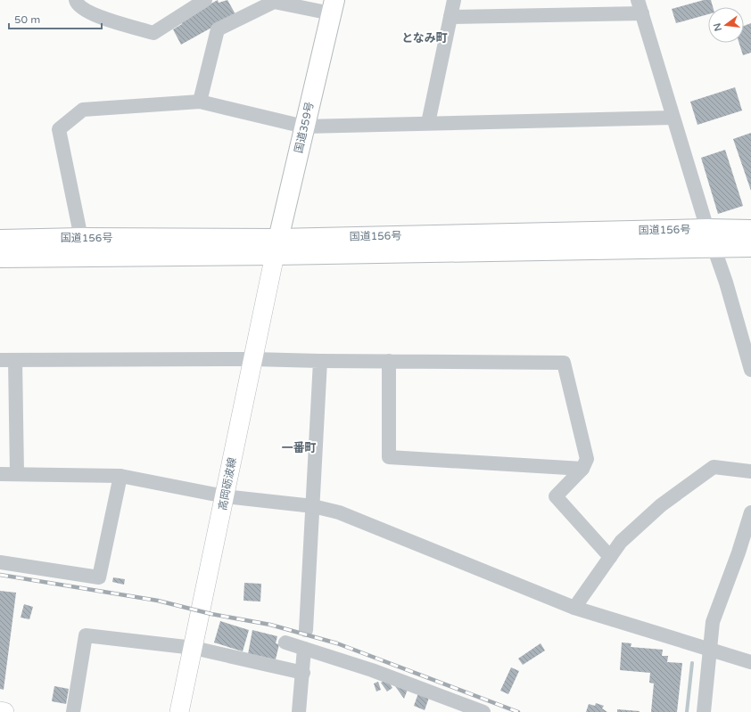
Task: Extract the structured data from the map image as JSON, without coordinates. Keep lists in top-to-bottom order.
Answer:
{
  "streets": {
    "highway": ["国道359号", "国道156号"],
    "main road": ["高岡砺波線"]
  },
  "crossings": [
    ["国道359号", "国道156号"],
    ["国道359号", "高岡砺波線"],
    ["国道156号", "高岡砺波線"]
  ],
  "districts": ["となみ町", "一番町"],
  "scale_bar": "50 m",
  "north": "left"
}
